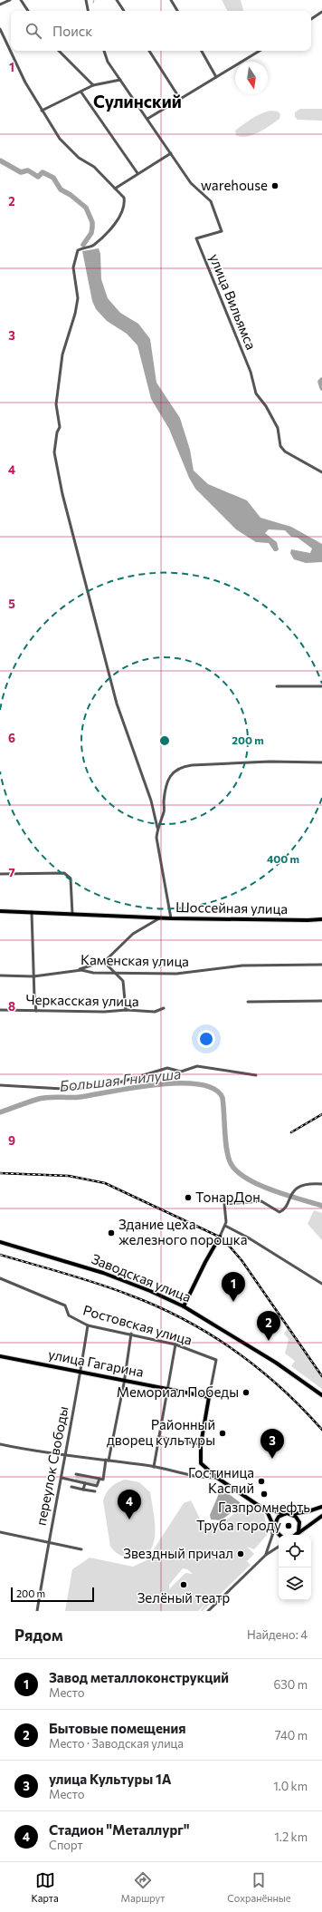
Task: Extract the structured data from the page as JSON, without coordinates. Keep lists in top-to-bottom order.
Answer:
{
  "streets": {
    "main road": ["Шоссейная улица", "Заводская улица", "улица Гагарина"],
    "street": [
      "улица Вильямса",
      "Каменская улица",
      "Черкасская улица",
      "Ростовская улица",
      "переулок Свободы"
    ]
  },
  "crossings": [
    ["Ростовская улица", "улица Гагарина"],
    ["Ростовская улица", "переулок Свободы"],
    ["улица Гагарина", "переулок Свободы"]
  ],
  "districts": ["Сулинский"],
  "water": ["Большая Гнилуша"],
  "places": [
    "warehouse",
    "ТонарДон",
    "Здание цеха железного порошка",
    "Мемориал Победы",
    "Районный дворец культуры",
    "Гостиница Каспий",
    "Газпромнефть",
    "Труба городу",
    "Звездный причал",
    "Зелёный театр"
  ],
  "scale_bar": "200 m",
  "north": "bottom",
  "page": {
    "search": "Поиск",
    "pins": [
      "1",
      "2",
      "3",
      "4"
    ],
    "scale": "200 m",
    "heading": ["Рядом", "Найдено: 4"],
    "list": [
      {
        "mark": "1",
        "name": "Завод металлоконструкций",
        "note": "Место",
        "value": "630 m"
      },
      {
        "mark": "2",
        "name": "Бытовые помещения",
        "note": "Место · Заводская улица",
        "value": "740 m"
      },
      {
        "mark": "3",
        "name": "улица Культуры 1А",
        "note": "Место",
        "value": "1.0 km"
      },
      {
        "mark": "4",
        "name": "Стадион \"Металлург\"",
        "note": "Спорт",
        "value": "1.2 km"
      }
    ],
    "nav": ["Карта", "Маршрут", "Сохранённые"]
  },
  "grid": {
    "rows": [
      "1",
      "2",
      "3",
      "4",
      "5",
      "6",
      "7",
      "8",
      "9"
    ]
  },
  "rings": ["200 m", "400 m"]
}
